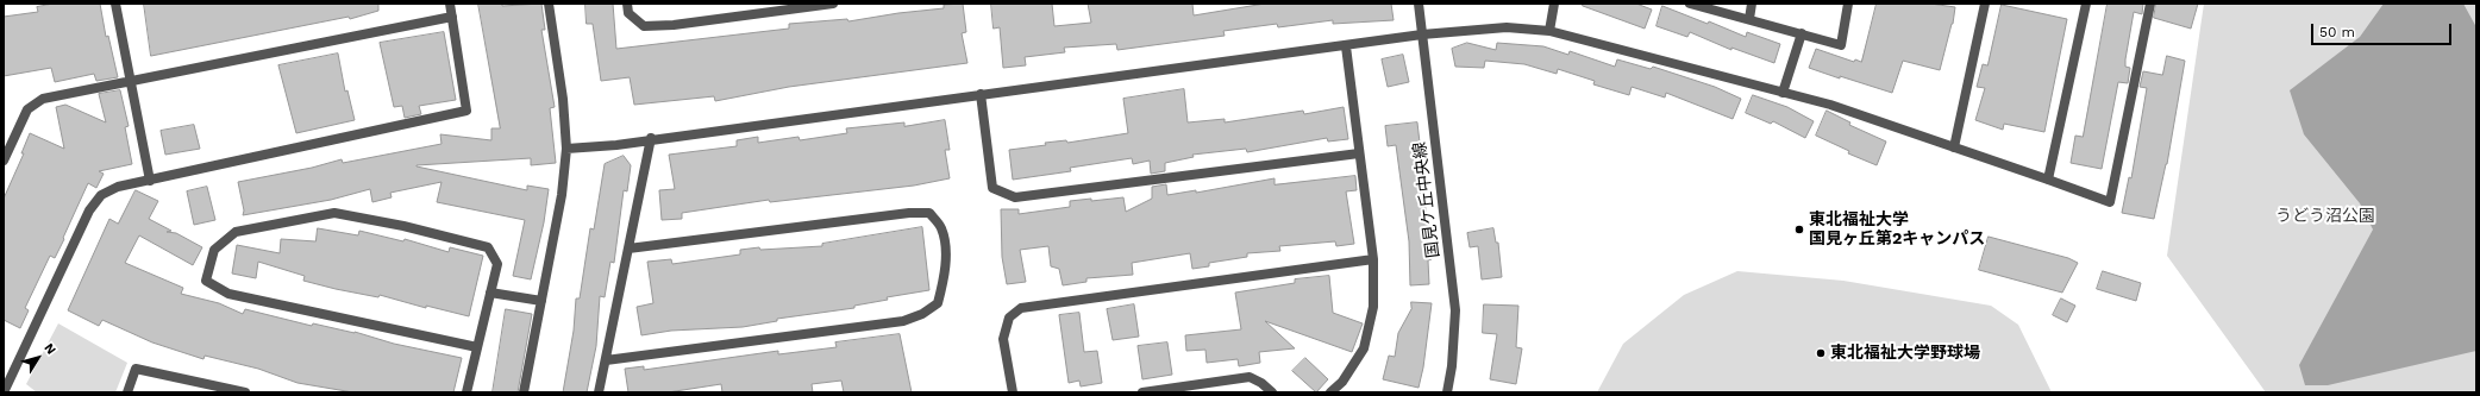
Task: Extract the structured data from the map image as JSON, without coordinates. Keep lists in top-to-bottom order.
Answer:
{
  "streets": {
    "street": ["国見ケ丘中央線"]
  },
  "parks": ["うどう沼公園"],
  "places": ["東北福祉大学 国見ヶ丘第2キャンパス", "東北福祉大学野球場"],
  "scale_bar": "50 m",
  "north": "top right"
}
